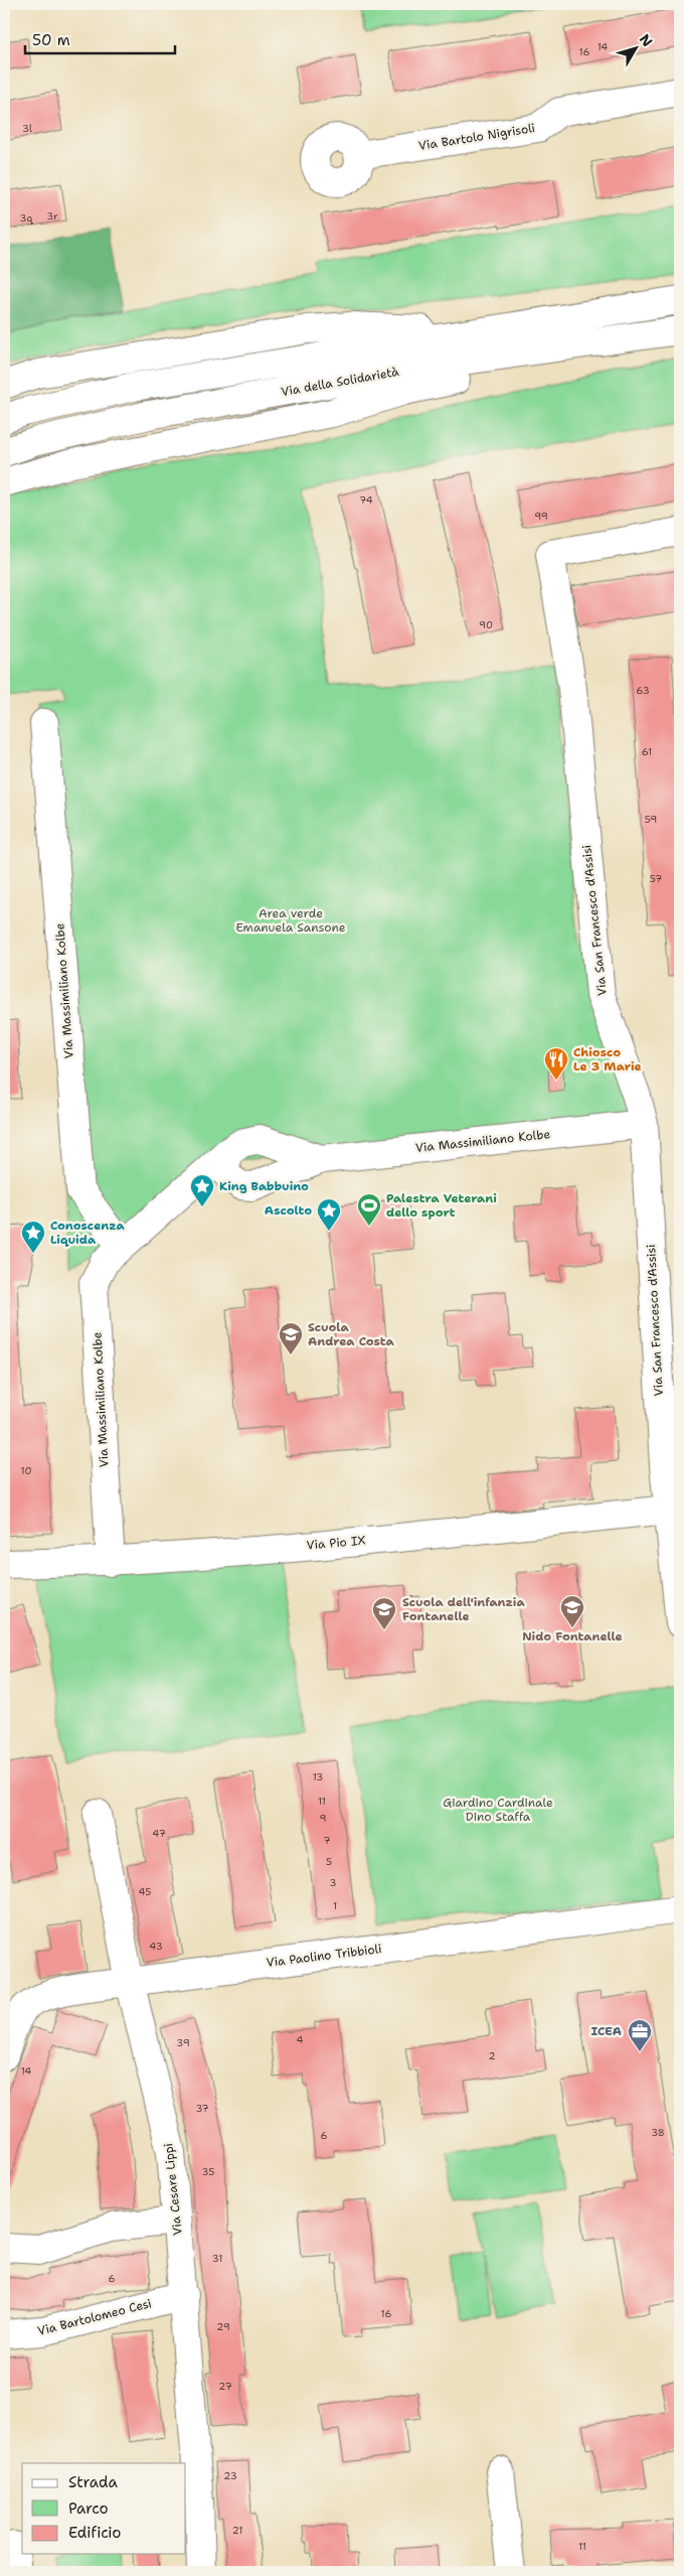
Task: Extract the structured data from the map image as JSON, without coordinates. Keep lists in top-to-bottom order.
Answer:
{
  "streets": {
    "main road": [
      "Via Bartolo Nigrisoli",
      "Via della Solidarietà",
      "Via San Francesco d'Assisi",
      "Via Massimiliano Kolbe",
      "Via Pio IX",
      "Via Paolino Tribbioli",
      "Via Cesare Lippi",
      "Via Bartolomeo Cesi"
    ]
  },
  "crossings": [
    ["Via San Francesco d'Assisi", "Via Massimiliano Kolbe"],
    ["Via San Francesco d'Assisi", "Via Pio IX"],
    ["Via Massimiliano Kolbe", "Via Pio IX"],
    ["Via Paolino Tribbioli", "Via Cesare Lippi"],
    ["Via Cesare Lippi", "Via Bartolomeo Cesi"]
  ],
  "parks": ["Area verde Emanuela Sansone", "Giardino Cardinale Dino Staffa"],
  "places": {
    "restaurant": ["Chiosco Le 3 Marie"],
    "place": ["King Babbuino", "Ascolto", "Conoscenza Liquida"],
    "sports": ["Palestra Veterani dello sport"],
    "school or university": ["Scuola Andrea Costa", "Nido Fontanelle", "Scuola dell'infanzia Fontanelle"],
    "office": ["ICEA"]
  },
  "house_numbers": [
    "14",
    "16",
    "3l",
    "3r",
    "3q",
    "74",
    "99",
    "90",
    "63",
    "61",
    "59",
    "57",
    "10",
    "13",
    "11",
    "9",
    "47",
    "7",
    "5",
    "3",
    "45",
    "1",
    "43",
    "4",
    "39",
    "2",
    "14",
    "37",
    "38",
    "6",
    "35",
    "31",
    "6",
    "16",
    "29",
    "27",
    "23",
    "21",
    "11"
  ],
  "legend": ["Strada", "Parco", "Edificio"],
  "scale_bar": "50 m",
  "north": "top right"
}
